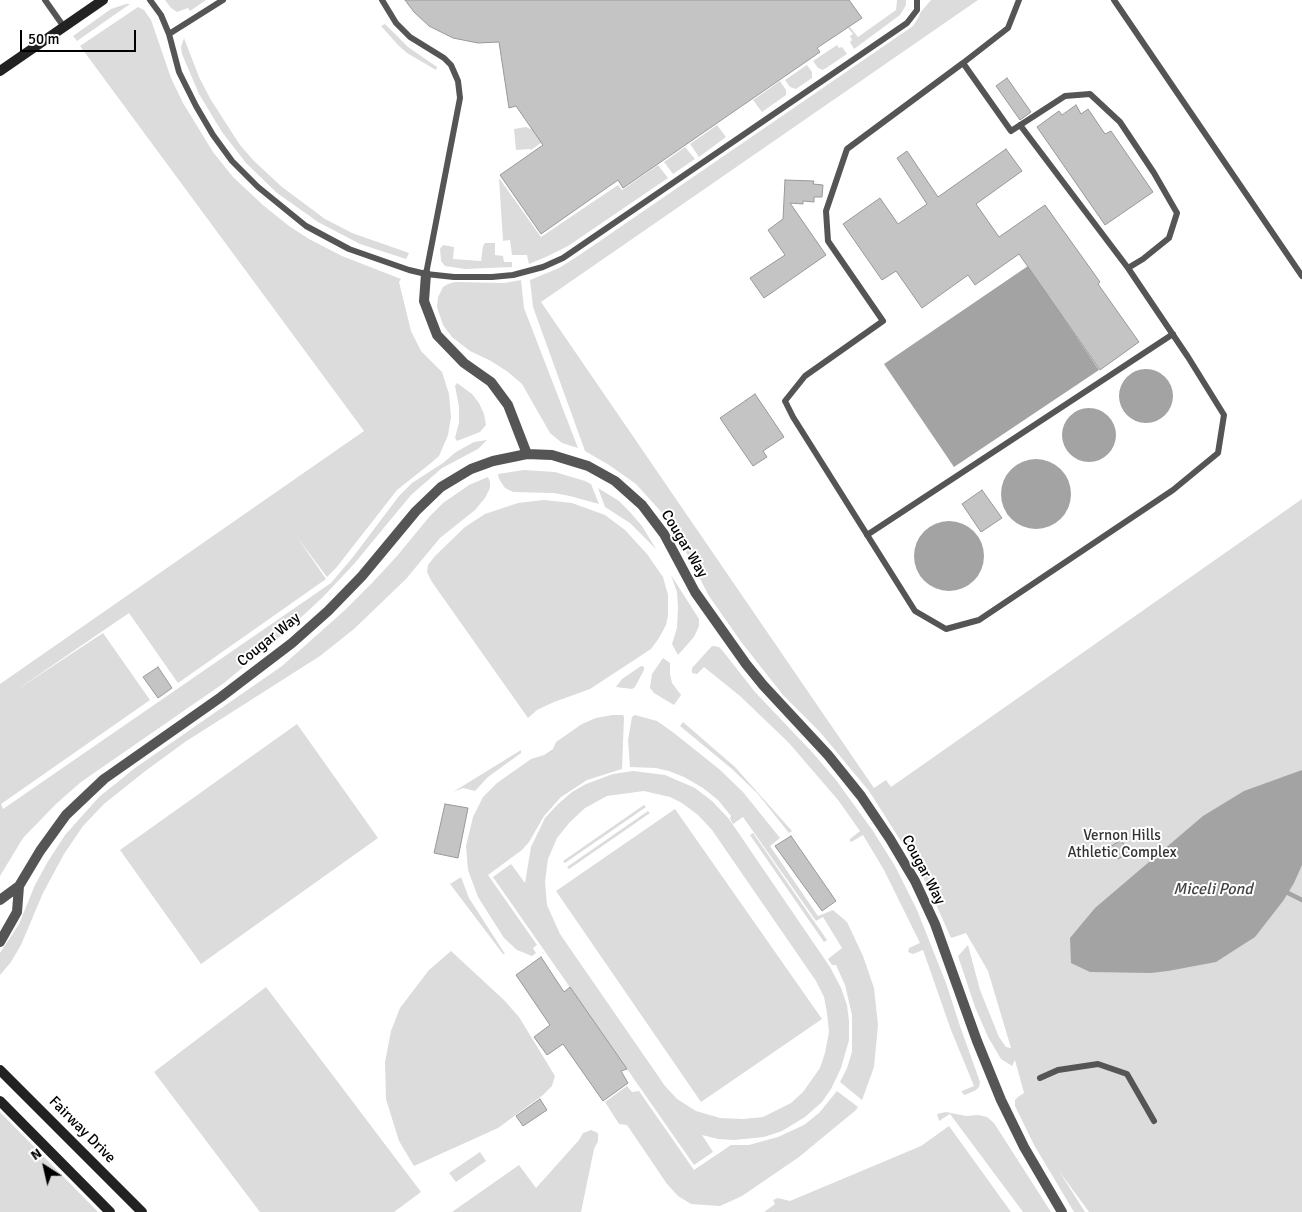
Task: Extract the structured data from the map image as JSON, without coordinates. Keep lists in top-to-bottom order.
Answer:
{
  "streets": {
    "main road": ["Fairway Drive"],
    "street": ["Cougar Way"]
  },
  "water": ["Miceli Pond"],
  "parks": ["Vernon Hills Athletic Complex"],
  "scale_bar": "50 m",
  "north": "top left"
}
